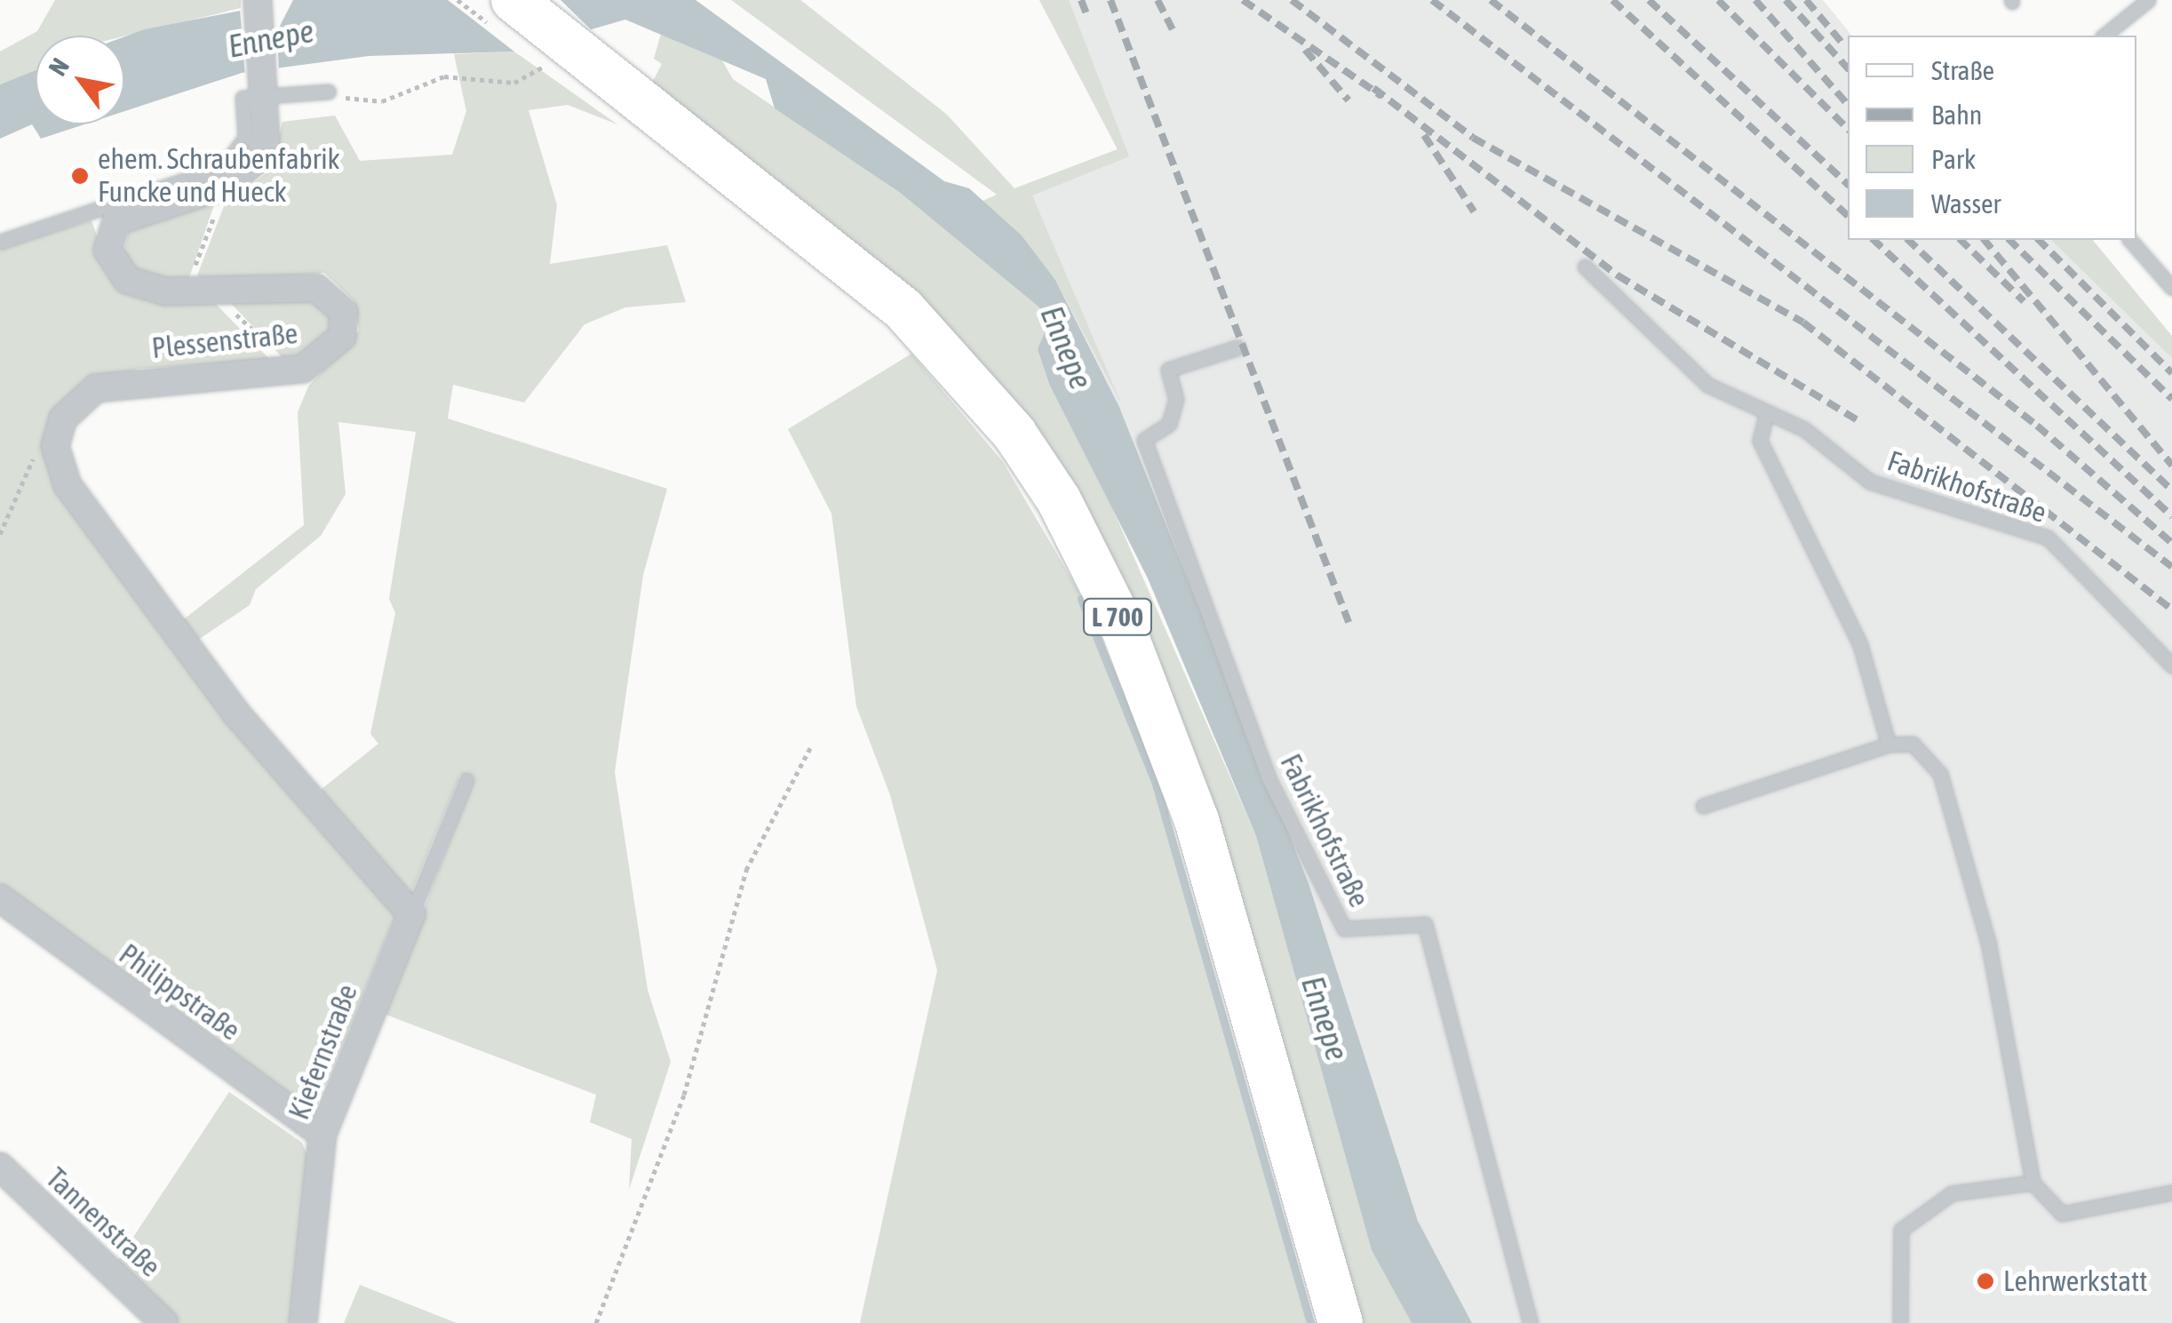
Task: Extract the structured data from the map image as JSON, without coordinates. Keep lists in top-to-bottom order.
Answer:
{
  "streets": {
    "main road": ["L 700"],
    "street": [
      "Plessenstraße",
      "Philippstraße",
      "Kiefernstraße",
      "Tannenstraße"
    ],
    "lane": ["Fabrikhofstraße"]
  },
  "crossings": [
    ["Philippstraße", "Kiefernstraße"]
  ],
  "water": ["Ennepe"],
  "places": ["ehem. Schraubenfabrik Funcke und Hueck", "Lehrwerkstatt"],
  "legend": [
    "Straße",
    "Bahn",
    "Park",
    "Wasser"
  ],
  "north": "top left"
}
